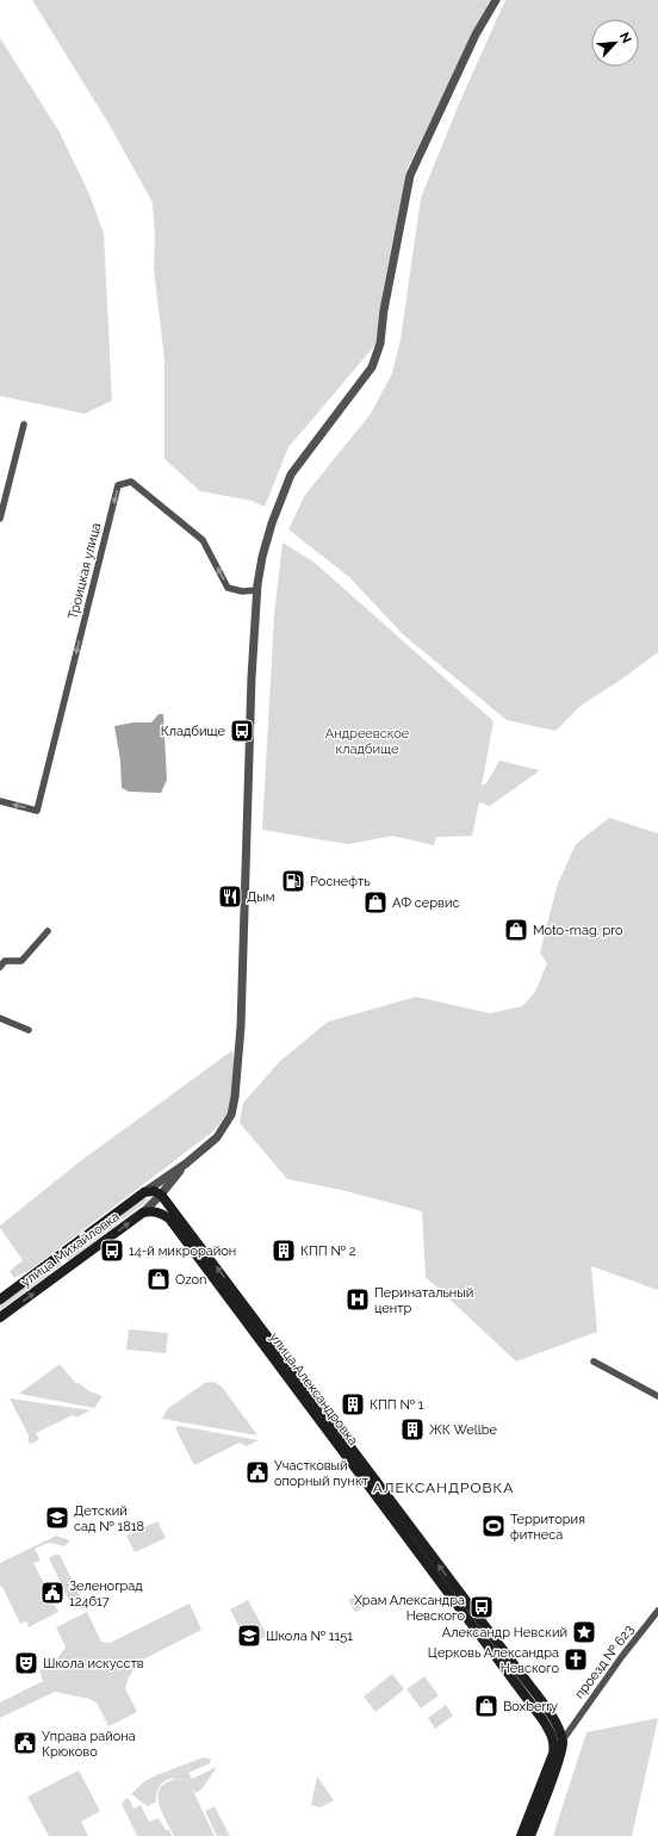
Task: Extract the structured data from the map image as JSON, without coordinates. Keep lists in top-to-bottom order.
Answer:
{
  "streets": {
    "main road": ["улица Михайловка", "улица Александровка"],
    "street": ["Троицкая улица", "проезд № 623"]
  },
  "crossings": [
    ["улица Михайловка", "улица Александровка"],
    ["улица Александровка", "проезд № 623"]
  ],
  "one_way": ["улица Михайловка"],
  "districts": ["АЛЕКСАНДРОВКА"],
  "parks": ["Андреевское кладбище"],
  "places": {
    "bus stop": ["Кладбище", "14-й микрорайон", "Храм Александра Невского"],
    "fuel station": ["Роснефть"],
    "restaurant": ["Дым"],
    "shop": [
      "АФ сервис",
      "Moto-mag. pro",
      "Ozon",
      "Boxberry"
    ],
    "building": ["КПП № 2", "КПП № 1", "ЖК Wellbe"],
    "hospital": ["Перинатальный центр"],
    "public building": ["Участковый опорный пункт", "Зеленоград 124617", "Управа района Крюково"],
    "school or university": ["Детский сад № 1818", "Школа № 1151"],
    "sports": ["Территория фитнеса"],
    "place": ["Александр Невский"],
    "church": ["Церковь Александра Невского"],
    "theatre": ["Школа искусств"]
  },
  "north": "top right"
}
